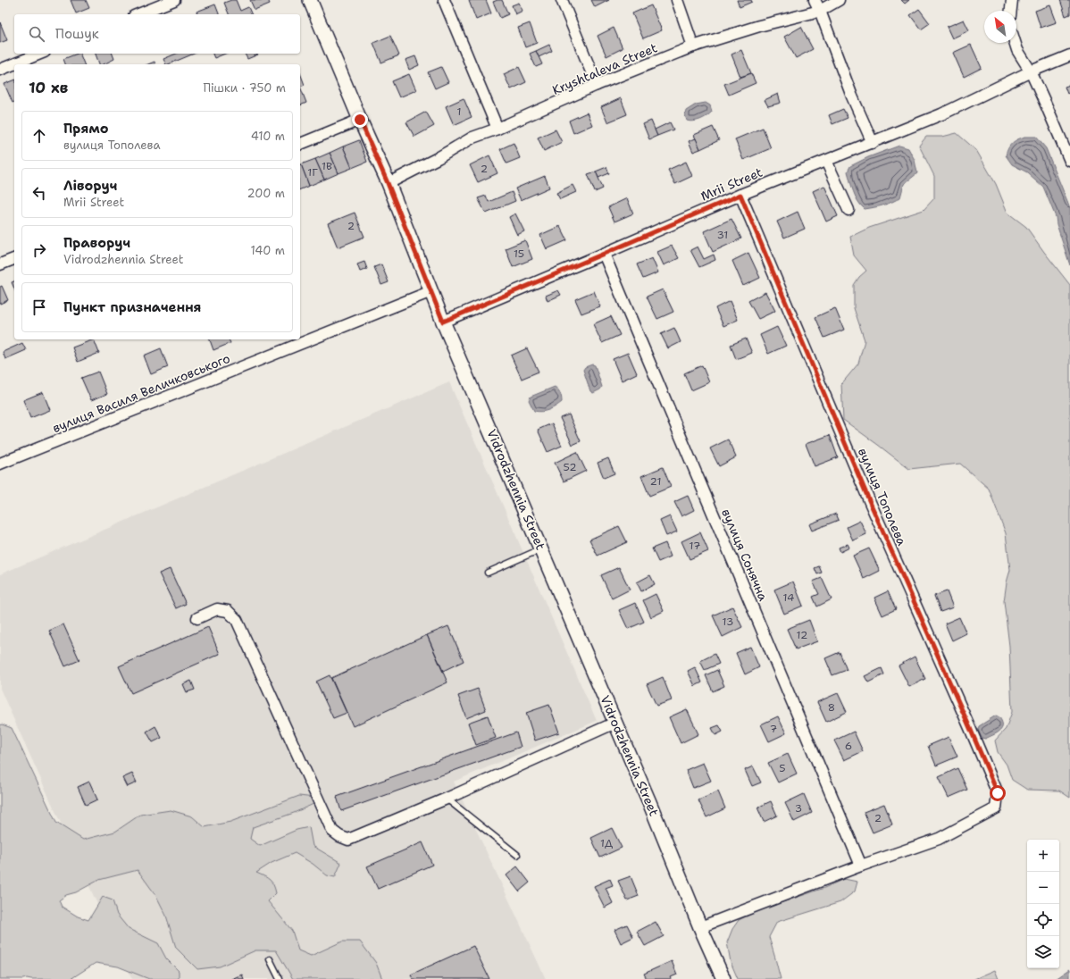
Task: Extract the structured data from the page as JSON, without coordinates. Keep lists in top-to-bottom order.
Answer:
{
  "streets": {
    "street": [
      "Kryshtaleva Street",
      "Mrii Street",
      "вулиця Василя Величковського",
      "Vidrodzhennia Street",
      "вулиця Тополева",
      "вулиця Сонячна"
    ]
  },
  "crossings": [
    ["Kryshtaleva Street", "Vidrodzhennia Street"],
    ["Mrii Street", "Vidrodzhennia Street"],
    ["Mrii Street", "вулиця Тополева"],
    ["Mrii Street", "вулиця Сонячна"],
    ["вулиця Василя Величковського", "Vidrodzhennia Street"],
    ["вулиця Тополева", "вулиця Сонячна"]
  ],
  "house_numbers": [
    "1",
    "1В",
    "2",
    "1Г",
    "2",
    "31",
    "15",
    "52",
    "21",
    "17",
    "14",
    "13",
    "12",
    "8",
    "7",
    "6",
    "5",
    "3",
    "2",
    "1Д"
  ],
  "north": "top left",
  "page": {
    "search": "Пошук",
    "heading": ["10 хв", "Пішки · 750 m"],
    "list": [
      ["Прямо", "вулиця Тополева", "410 m"],
      ["Ліворуч", "Mrii Street", "200 m"],
      ["Праворуч", "Vidrodzhennia Street", "140 m"],
      "Пункт призначення"
    ],
    "map_buttons": ["+", "−"]
  }
}
